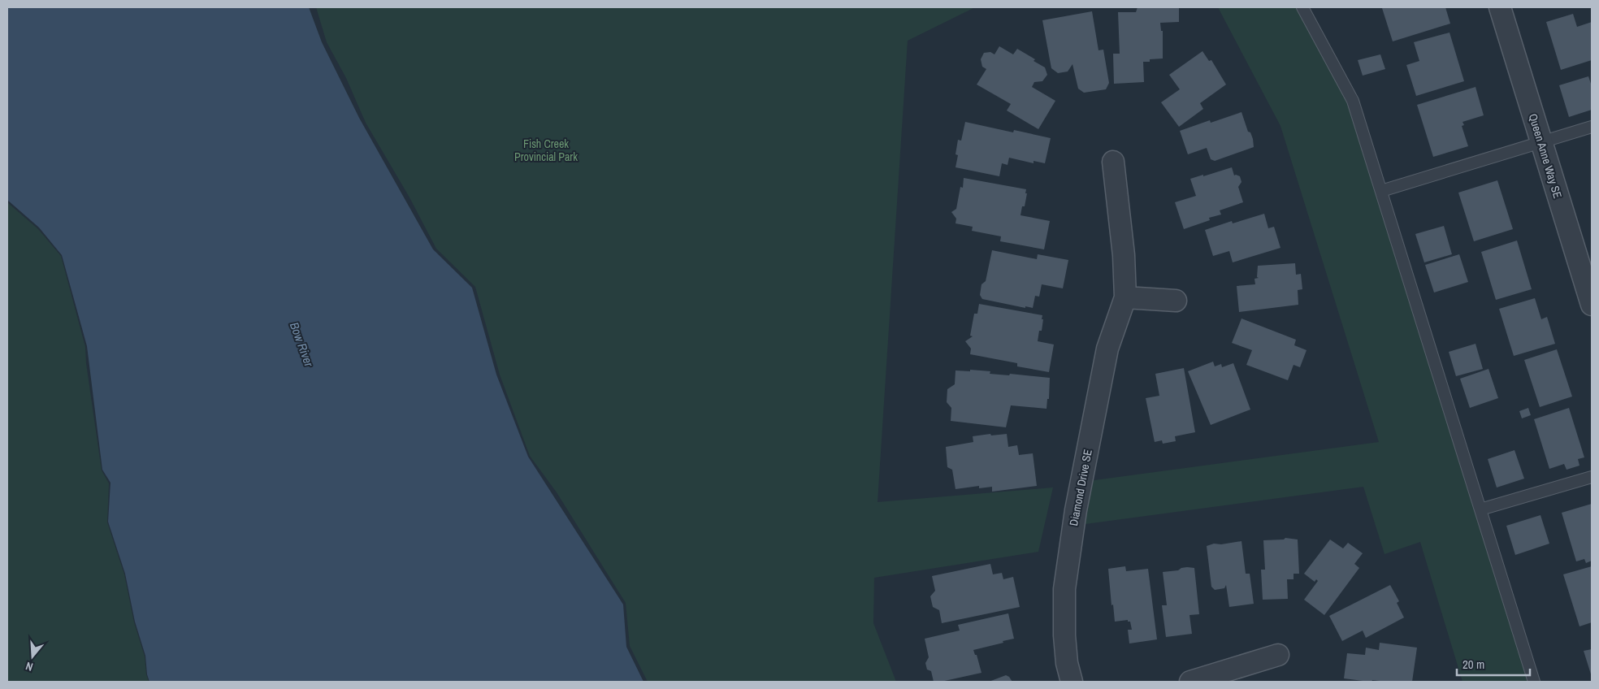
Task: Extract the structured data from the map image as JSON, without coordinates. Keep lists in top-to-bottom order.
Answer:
{
  "streets": {
    "street": ["Queen Anne Way SE", "Diamond Drive SE"]
  },
  "water": ["Bow River"],
  "parks": ["Fish Creek Provincial Park"],
  "scale_bar": "20 m",
  "north": "bottom"
}
